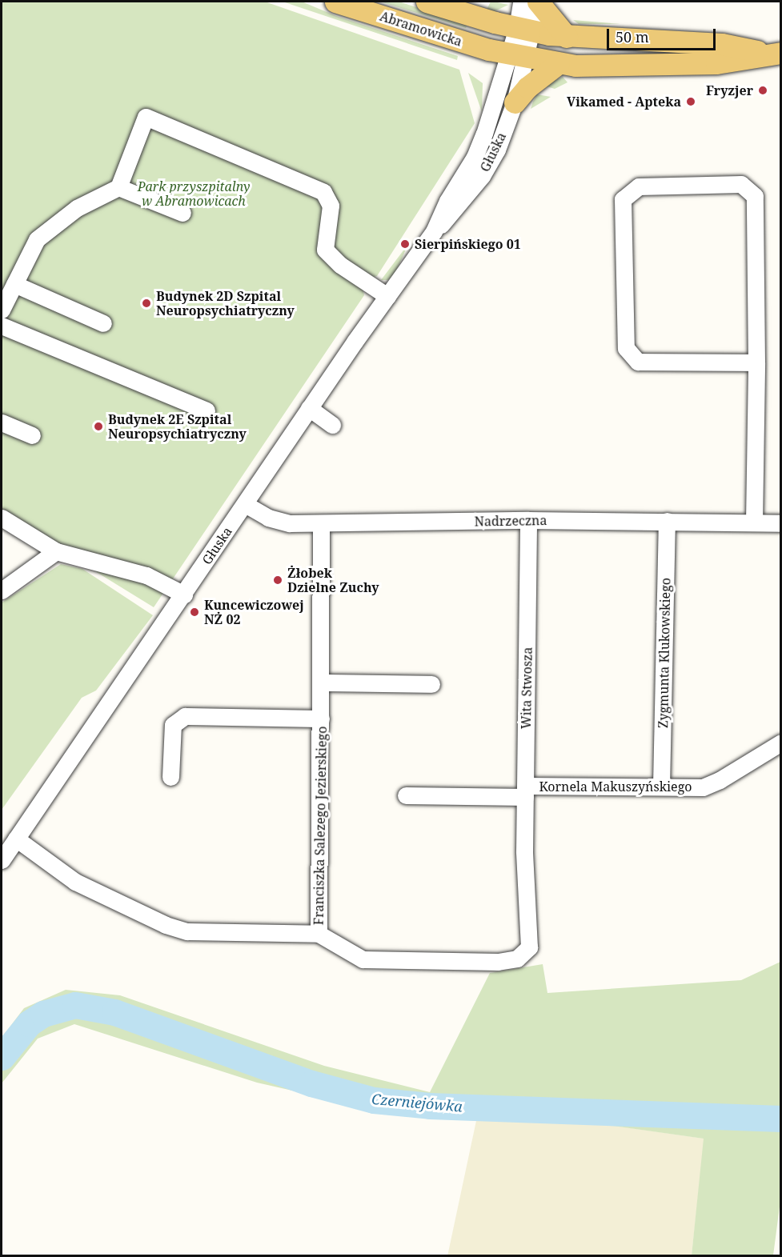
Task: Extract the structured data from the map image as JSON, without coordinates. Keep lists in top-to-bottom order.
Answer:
{
  "streets": {
    "main road": ["Abramowicka"],
    "street": [
      "Głuska",
      "Nadrzeczna",
      "Zygmunta Klukowskiego",
      "Wita Stwosza",
      "Kornela Makuszyńskiego",
      "Franciszka Salezego Jezierskiego"
    ]
  },
  "crossings": [
    ["Abramowicka", "Głuska"],
    ["Głuska", "Nadrzeczna"],
    ["Nadrzeczna", "Zygmunta Klukowskiego"],
    ["Nadrzeczna", "Wita Stwosza"],
    ["Nadrzeczna", "Franciszka Salezego Jezierskiego"],
    ["Zygmunta Klukowskiego", "Kornela Makuszyńskiego"],
    ["Wita Stwosza", "Kornela Makuszyńskiego"],
    ["Wita Stwosza", "Franciszka Salezego Jezierskiego"]
  ],
  "water": ["Czerniejówka"],
  "parks": ["Park przyszpitalny w Abramowicach"],
  "places": [
    "Fryzjer",
    "Vikamed - Apteka",
    "Sierpińskiego 01",
    "Budynek 2D Szpital Neuropsychiatryczny",
    "Budynek 2E Szpital Neuropsychiatryczny",
    "Żłobek Dzielne Zuchy",
    "Kuncewiczowej NŻ 02"
  ],
  "scale_bar": "50 m"
}
